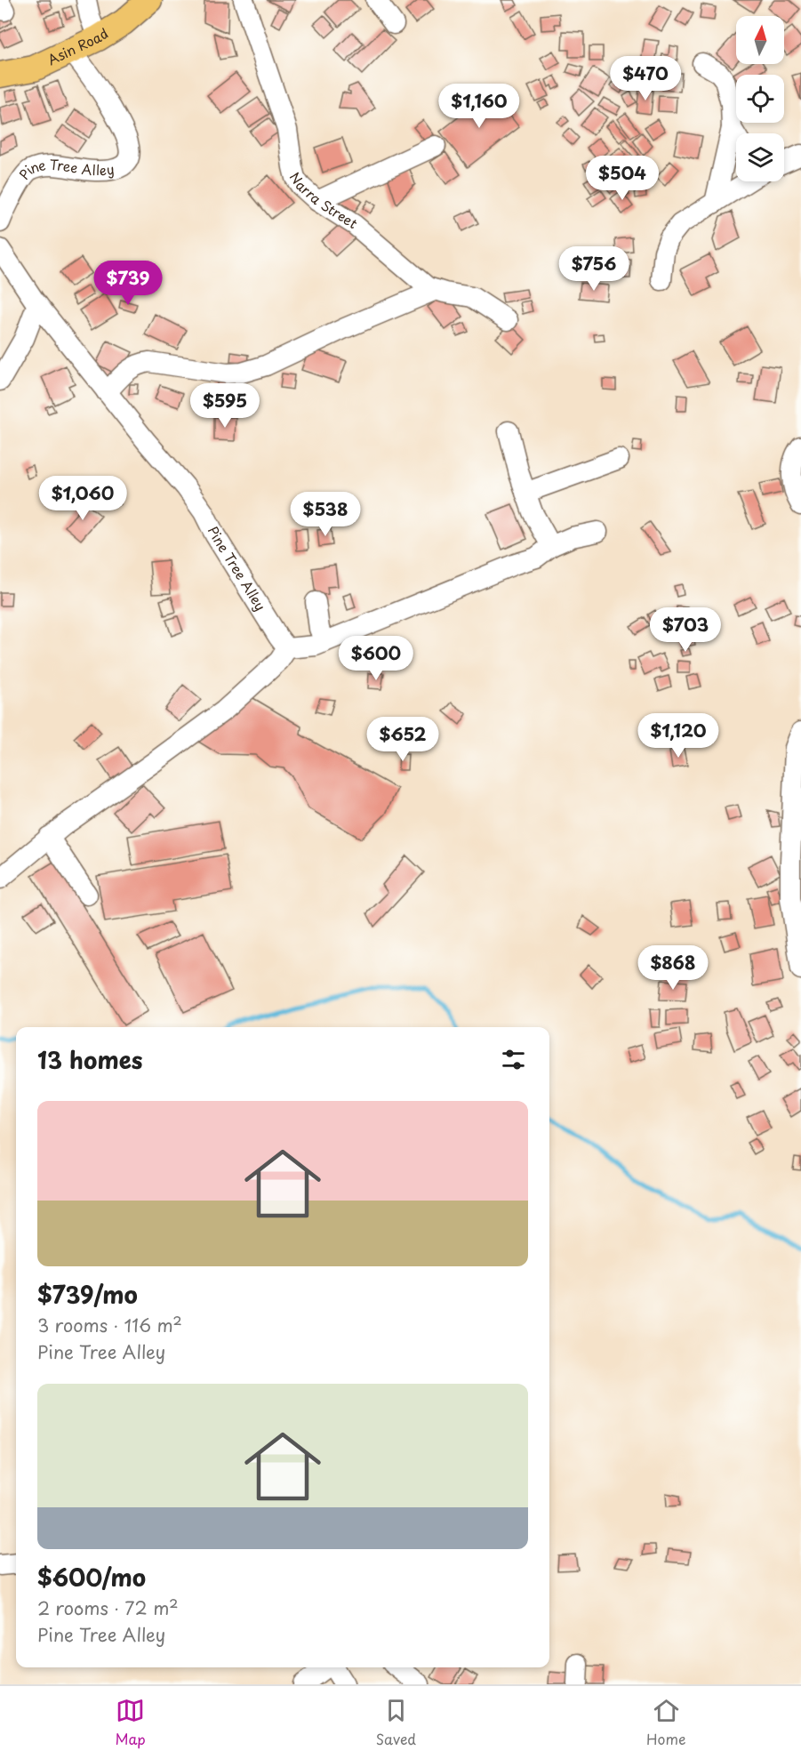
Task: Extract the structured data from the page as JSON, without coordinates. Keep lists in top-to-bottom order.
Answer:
{
  "streets": {
    "main road": ["Asin Road"],
    "street": ["Pine Tree Alley", "Narra Street"]
  },
  "crossings": [
    ["Asin Road", "Pine Tree Alley"]
  ],
  "north": "top",
  "page": {
    "price": [
      "$470",
      "$1,160",
      "$504",
      "$756",
      "$739",
      "$595",
      "$1,060",
      "$538",
      "$703",
      "$600",
      "$1,120",
      "$652",
      "$868"
    ],
    "heading": "13 homes",
    "list": [
      {
        "name": "$739/mo",
        "note": "3 rooms · 116 m² · Pine Tree Alley"
      },
      {
        "name": "$600/mo",
        "note": "2 rooms · 72 m² · Pine Tree Alley"
      }
    ],
    "tabs": ["Map", "Saved", "Home"]
  }
}
